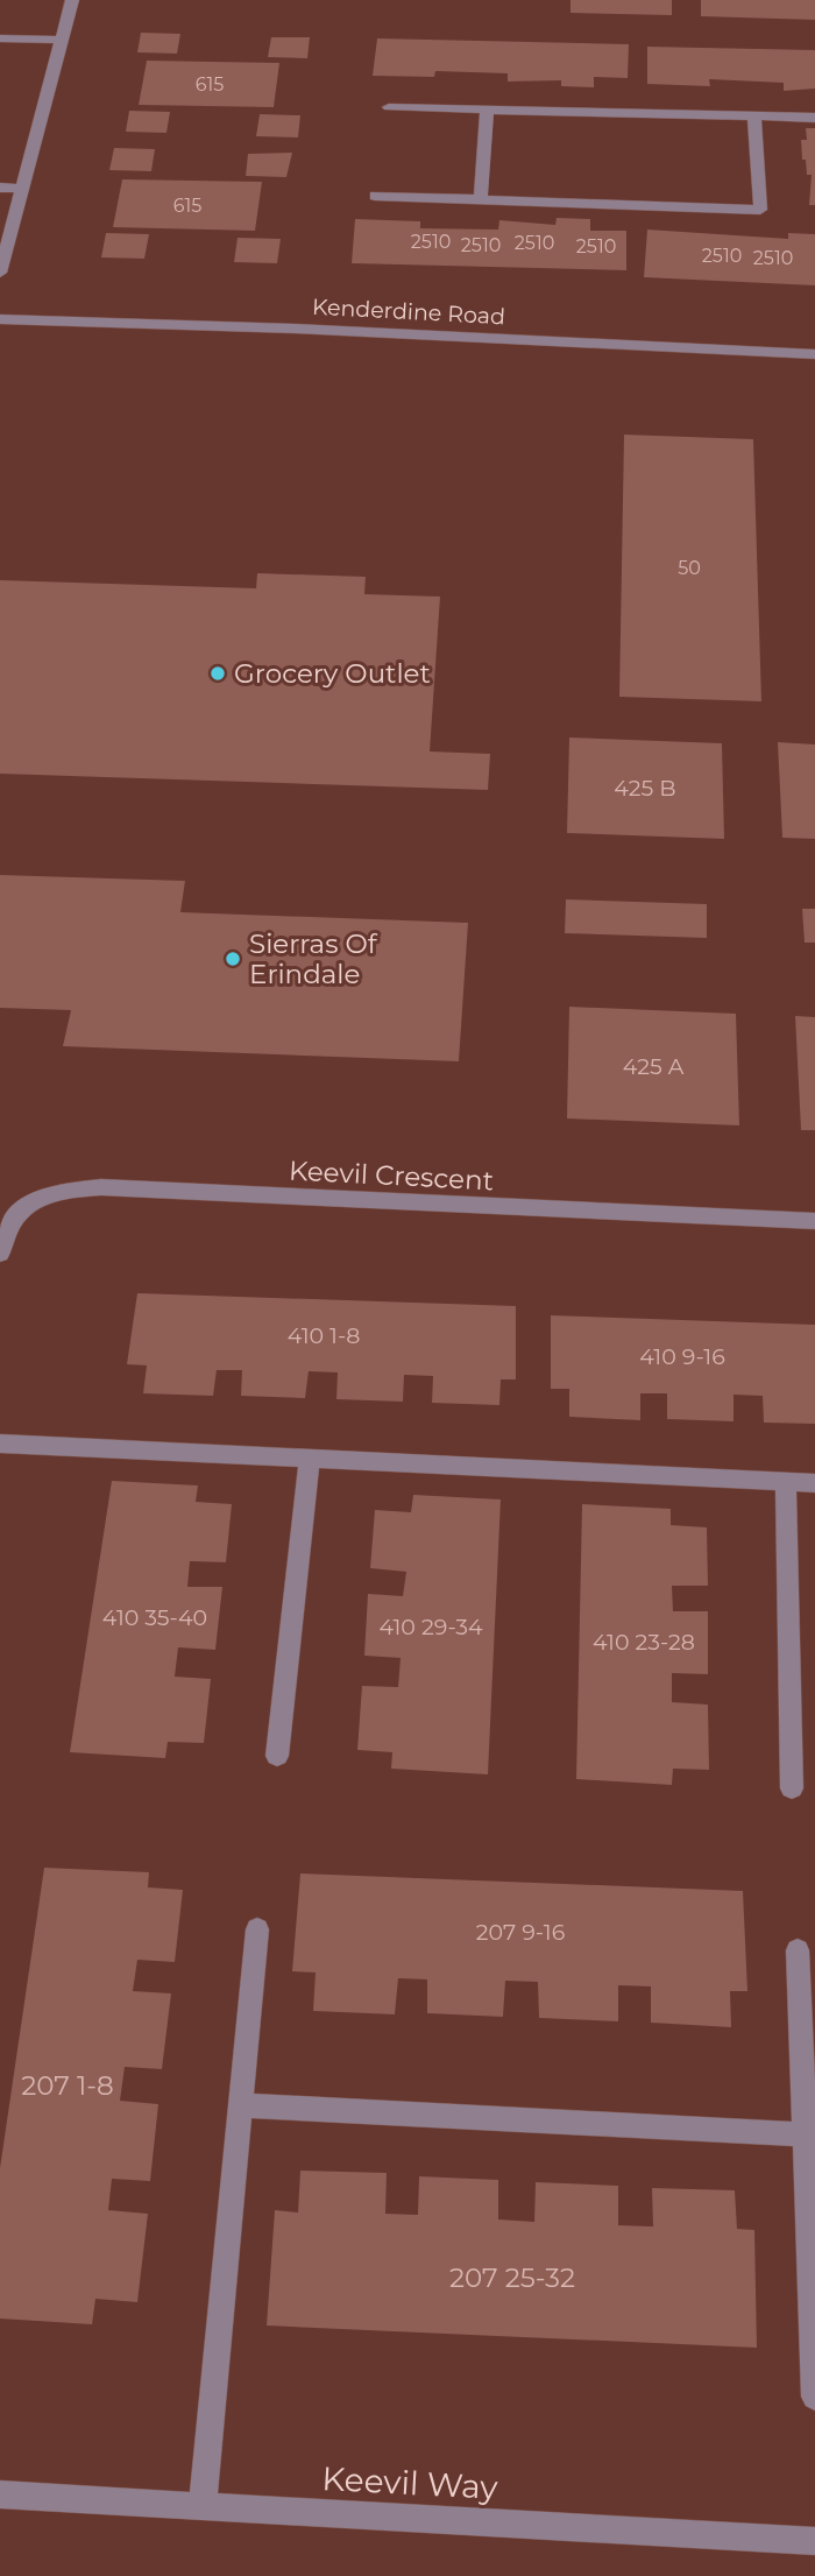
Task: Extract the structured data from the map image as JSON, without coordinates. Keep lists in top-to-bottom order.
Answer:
{
  "streets": {
    "street": ["Kenderdine Road", "Keevil Crescent", "Keevil Way"]
  },
  "places": ["Grocery Outlet", "Sierras Of Erindale"],
  "house_numbers": [
    "615",
    "615",
    "2510",
    "2510",
    "2510",
    "2510",
    "2510",
    "2510",
    "50",
    "425 B",
    "425 A",
    "410 1-8",
    "410 9-16",
    "410 35-40",
    "410 29-34",
    "410 23-28",
    "207 9-16",
    "207 1-8",
    "207 25-32"
  ]
}
